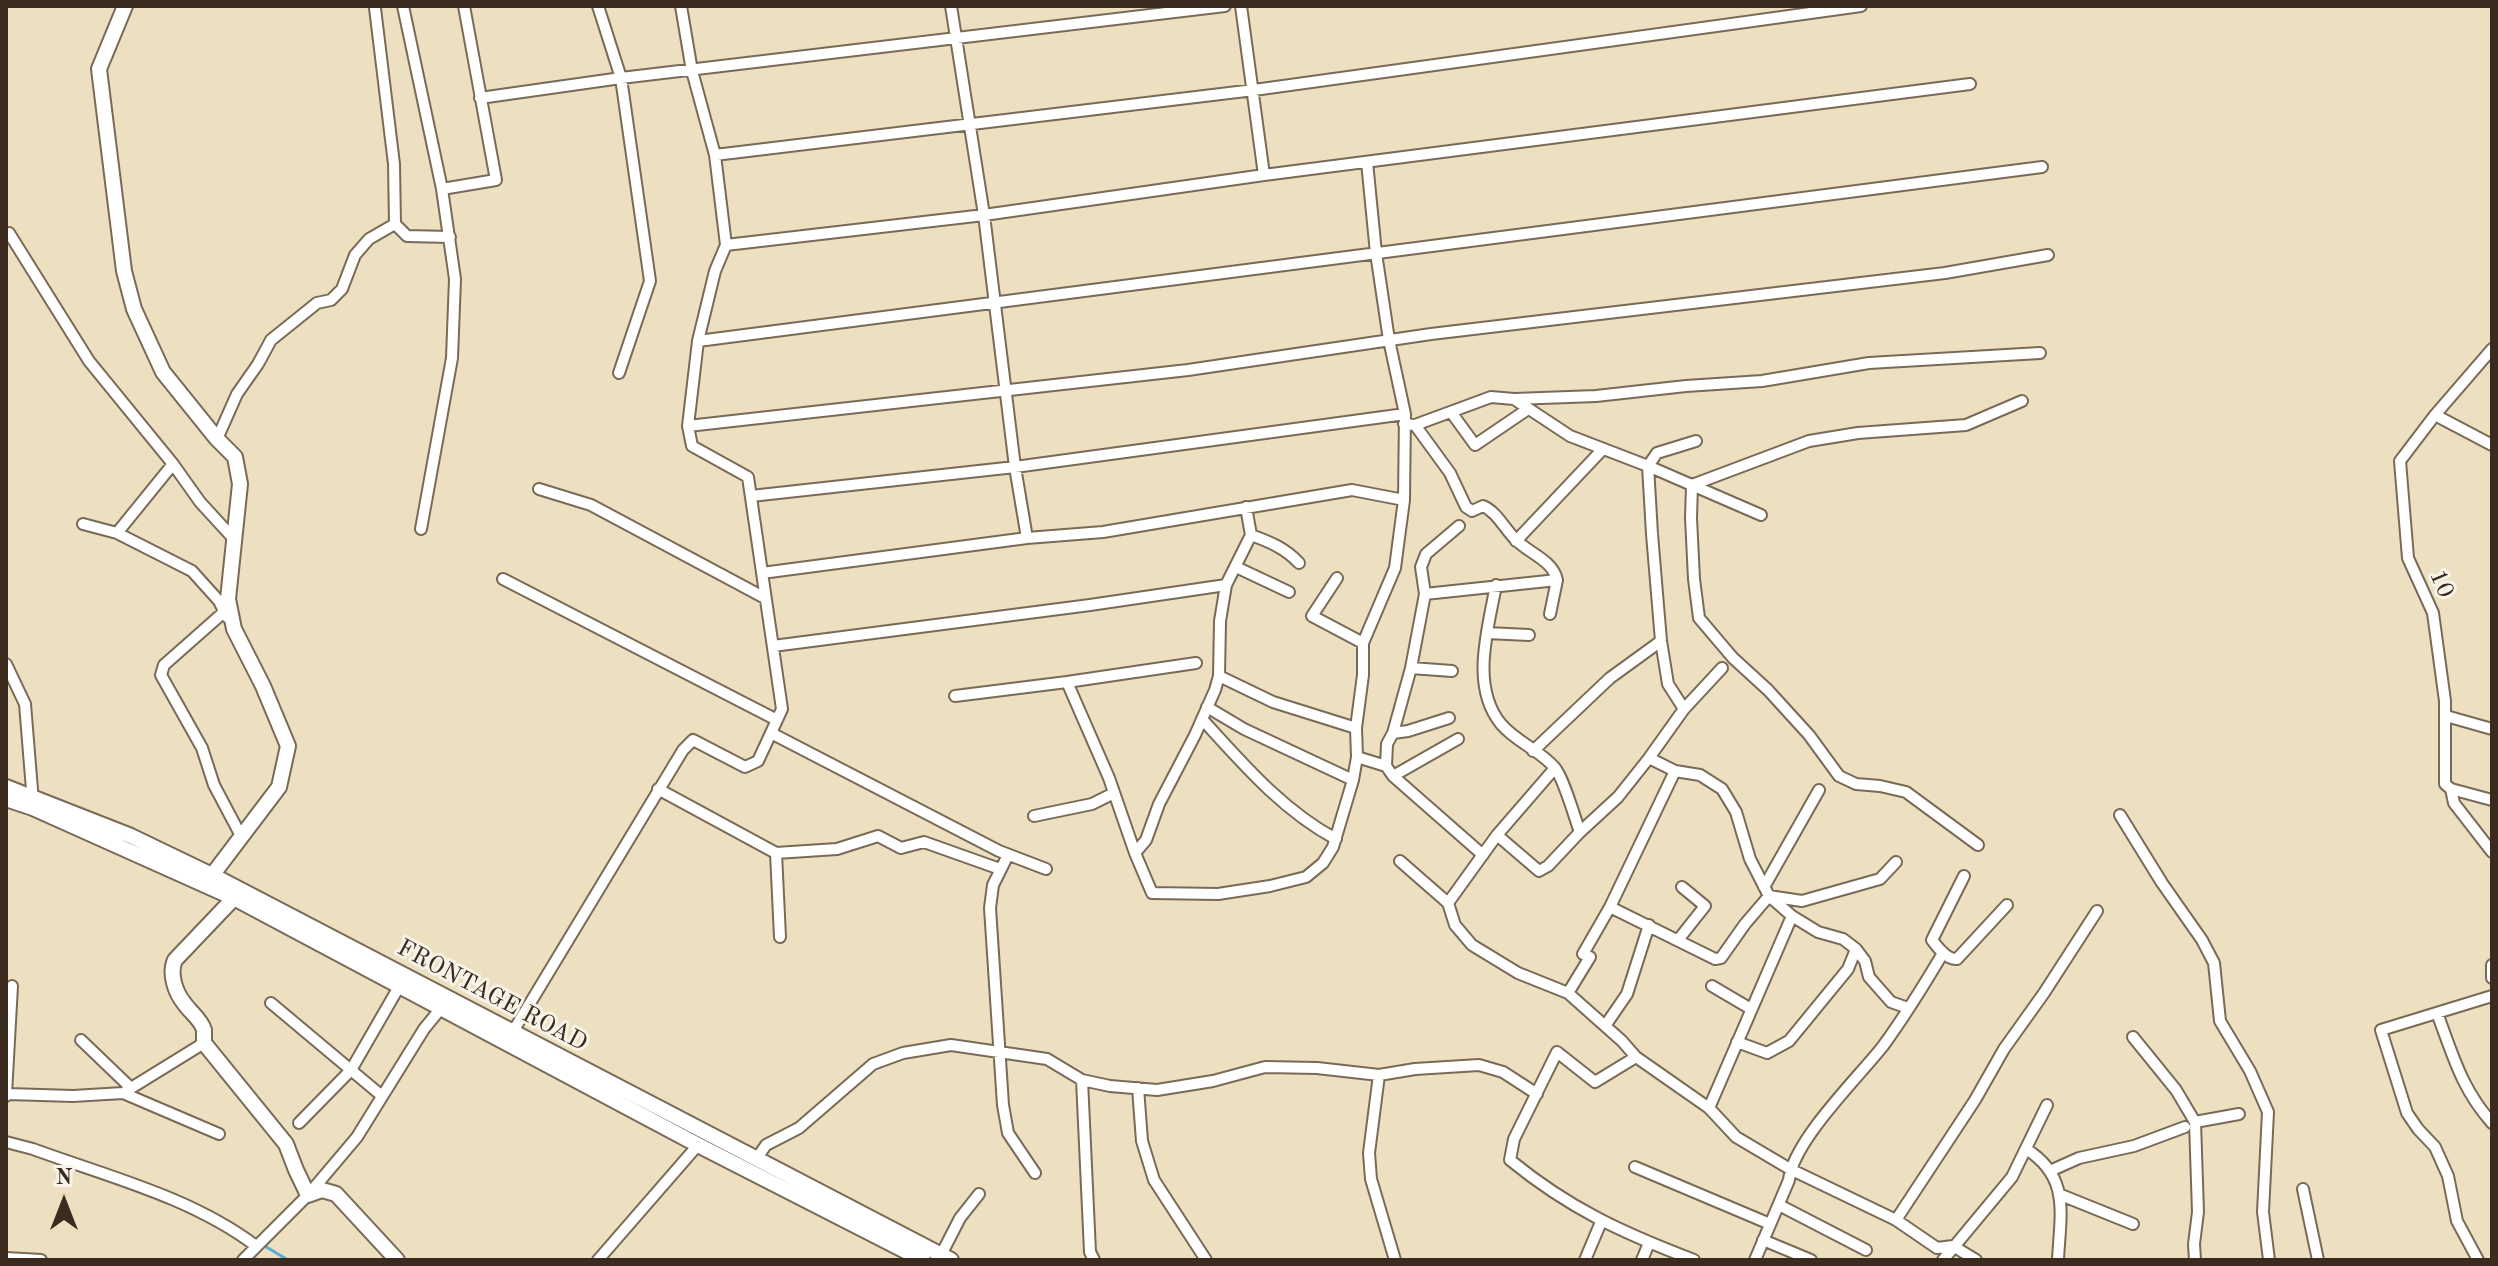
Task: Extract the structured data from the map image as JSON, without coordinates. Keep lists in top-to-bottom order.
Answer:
{
  "streets": {
    "main road": ["FRONTAGE ROAD"],
    "street": ["10"]
  },
  "north": "top"
}
